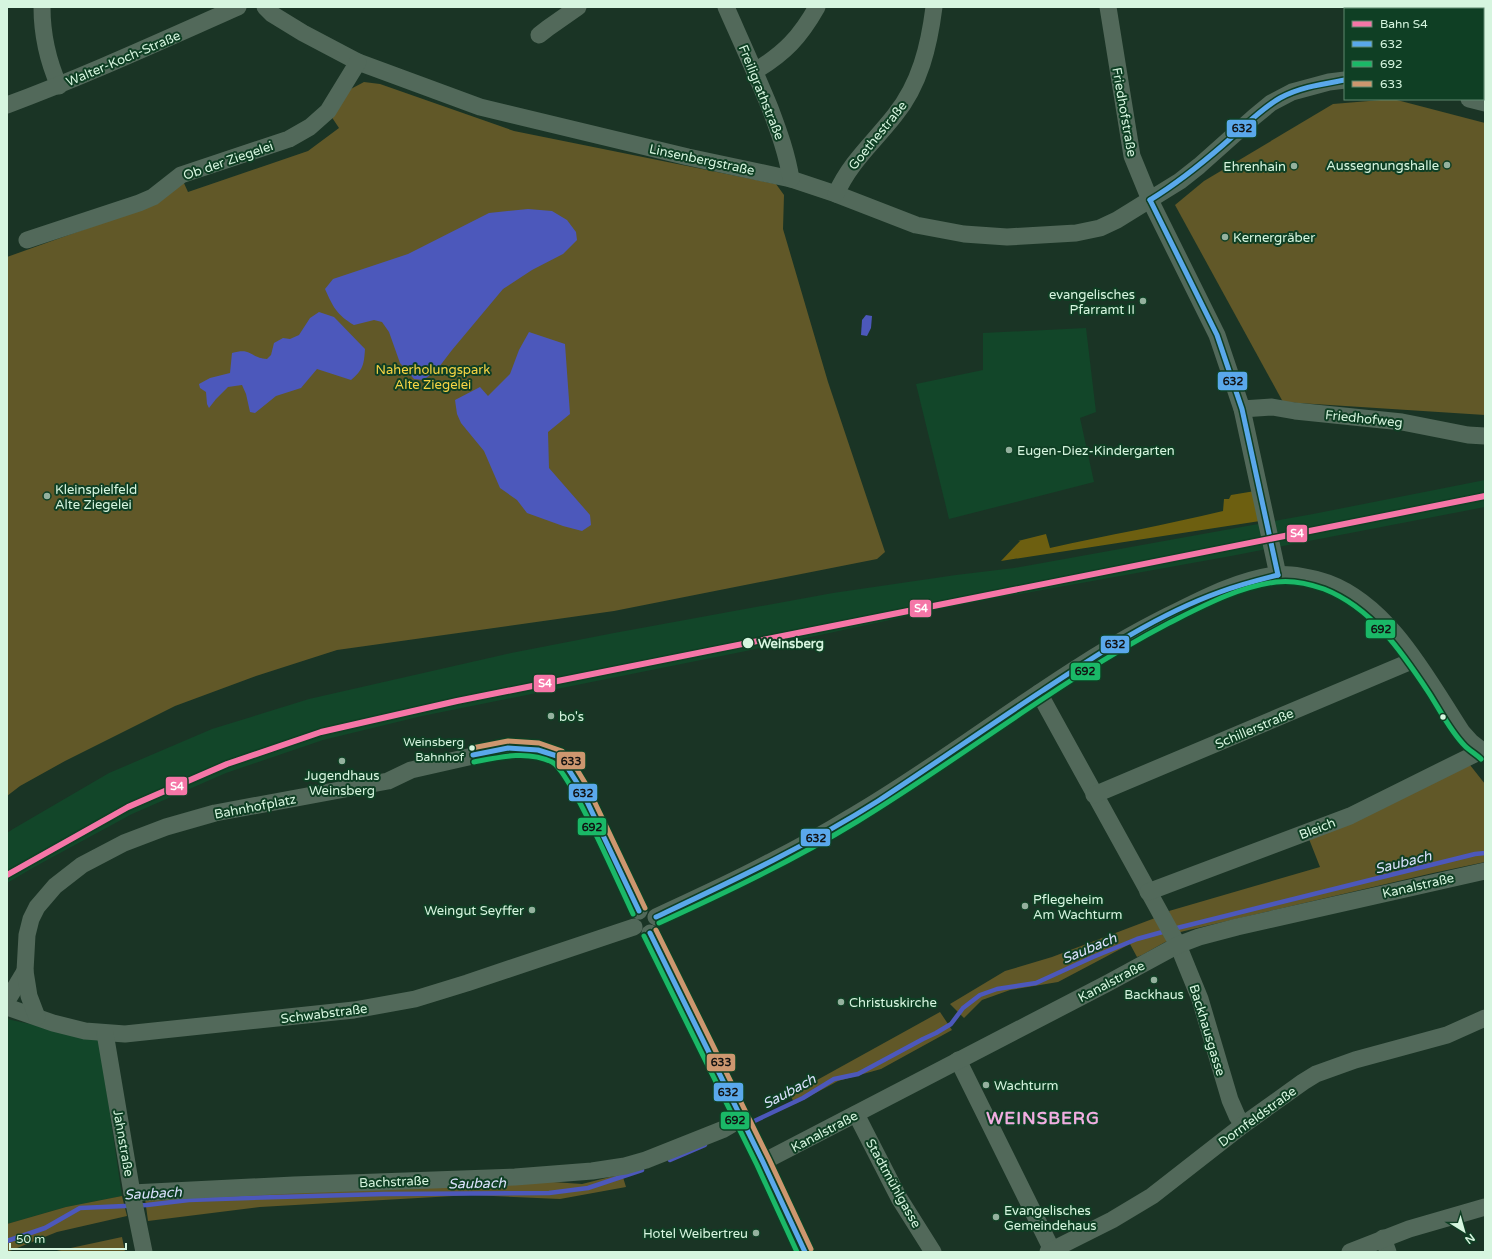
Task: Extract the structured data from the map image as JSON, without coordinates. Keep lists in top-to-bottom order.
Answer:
{
  "streets": {
    "street": [
      "Walter-Koch-Straße",
      "Freiligrathstraße",
      "Friedhofstraße",
      "Goethestraße",
      "Linsenbergstraße",
      "Ob der Ziegelei",
      "Friedhofweg",
      "Schillerstraße",
      "Bahnhofplatz",
      "Bleich",
      "Kanalstraße",
      "Schwabstraße",
      "Backhausgasse",
      "Dornfeldstraße",
      "Jahnstraße",
      "Bachstraße",
      "Stadtmühlgasse"
    ]
  },
  "crossings": [
    ["Freiligrathstraße", "Linsenbergstraße"],
    ["Friedhofstraße", "Linsenbergstraße"],
    ["Friedhofstraße", "Friedhofweg"],
    ["Goethestraße", "Linsenbergstraße"],
    ["Linsenbergstraße", "Ob der Ziegelei"],
    ["Bahnhofplatz", "Schwabstraße"],
    ["Kanalstraße", "Backhausgasse"],
    ["Kanalstraße", "Stadtmühlgasse"],
    ["Schwabstraße", "Jahnstraße"],
    ["Backhausgasse", "Dornfeldstraße"],
    ["Jahnstraße", "Bachstraße"]
  ],
  "districts": ["WEINSBERG"],
  "water": ["Saubach"],
  "parks": ["Naherholungspark Alte Ziegelei"],
  "places": [
    "Aussegnungshalle",
    "Ehrenhain",
    "Kernergräber",
    "evangelisches Pfarramt II",
    "Eugen-Diez-Kindergarten",
    "Kleinspielfeld Alte Ziegelei",
    "Weinsberg",
    "bo's",
    "Weinsberg Bahnhof",
    "Jugendhaus Weinsberg",
    "Pflegeheim Am Wachturm",
    "Weingut Seyffer",
    "Backhaus",
    "Christuskirche",
    "Wachturm",
    "Evangelisches Gemeindehaus",
    "Hotel Weibertreu"
  ],
  "lines": [
    "transit line 632",
    "rail line S4",
    "transit line 692",
    "transit line 633"
  ],
  "legend": [
    "Bahn S4",
    "632",
    "692",
    "633"
  ],
  "scale_bar": "50 m",
  "north": "bottom right"
}
